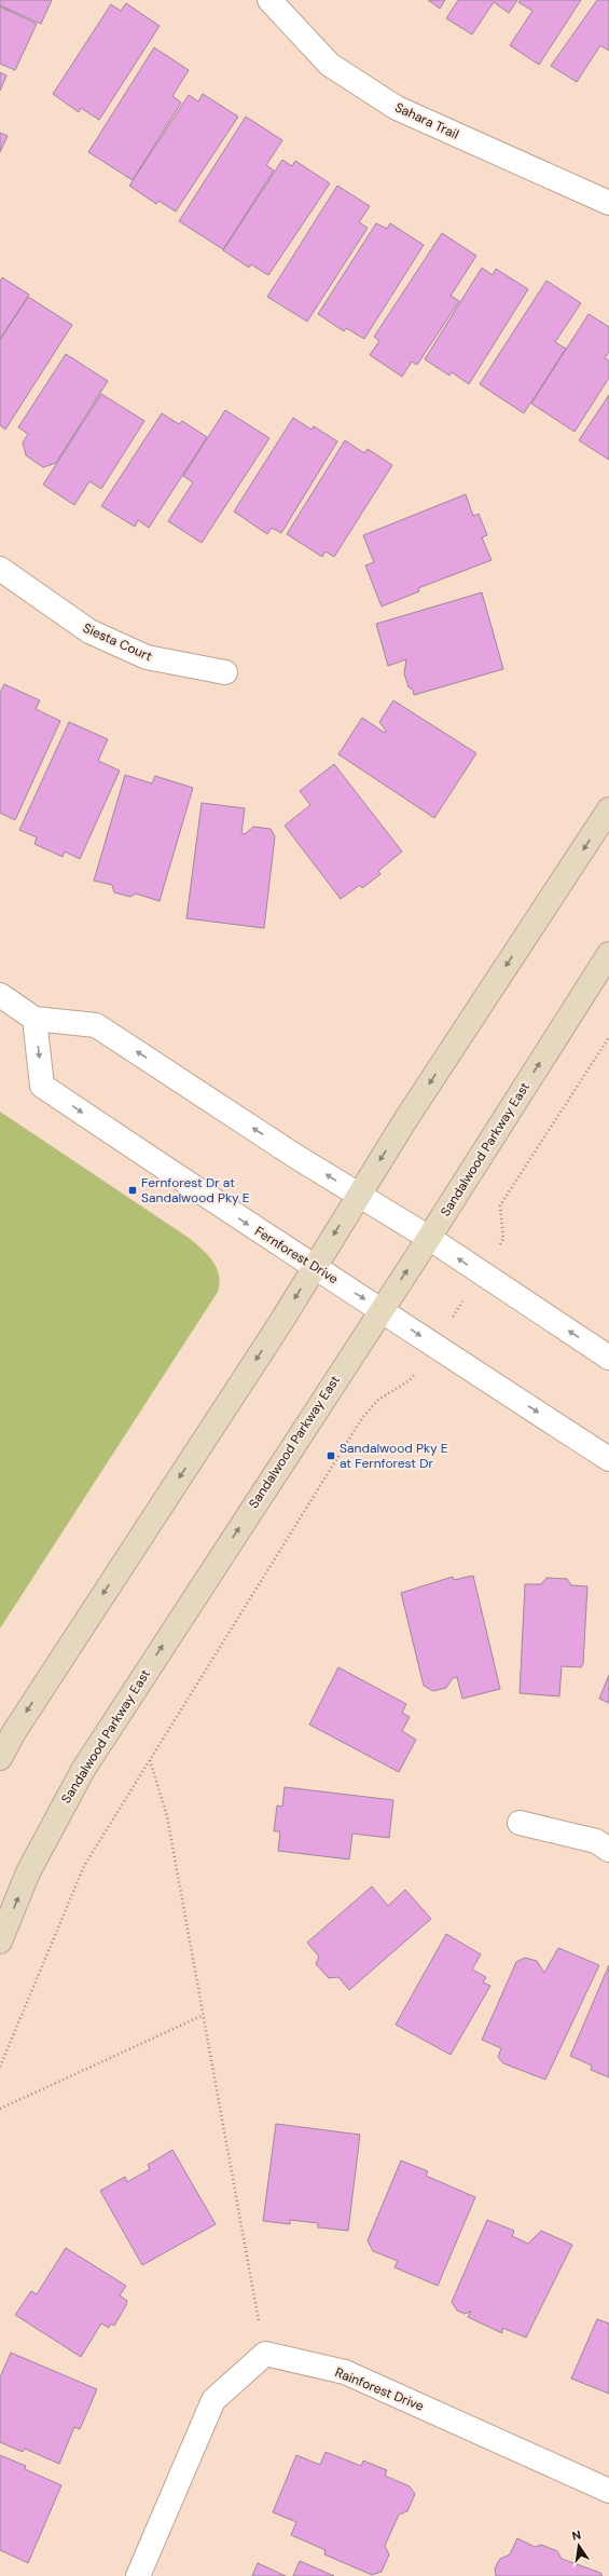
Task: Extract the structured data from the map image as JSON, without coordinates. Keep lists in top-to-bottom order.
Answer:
{
  "streets": {
    "main road": ["Sandalwood Parkway East"],
    "street": [
      "Sahara Trail",
      "Siesta Court",
      "Fernforest Drive",
      "Rainforest Drive"
    ]
  },
  "crossings": [
    ["Sandalwood Parkway East", "Fernforest Drive"]
  ],
  "places": {
    "transit": ["Fernforest Dr at Sandalwood Pky E", "Sandalwood Pky E at Fernforest Dr"]
  },
  "north": "top"
}
